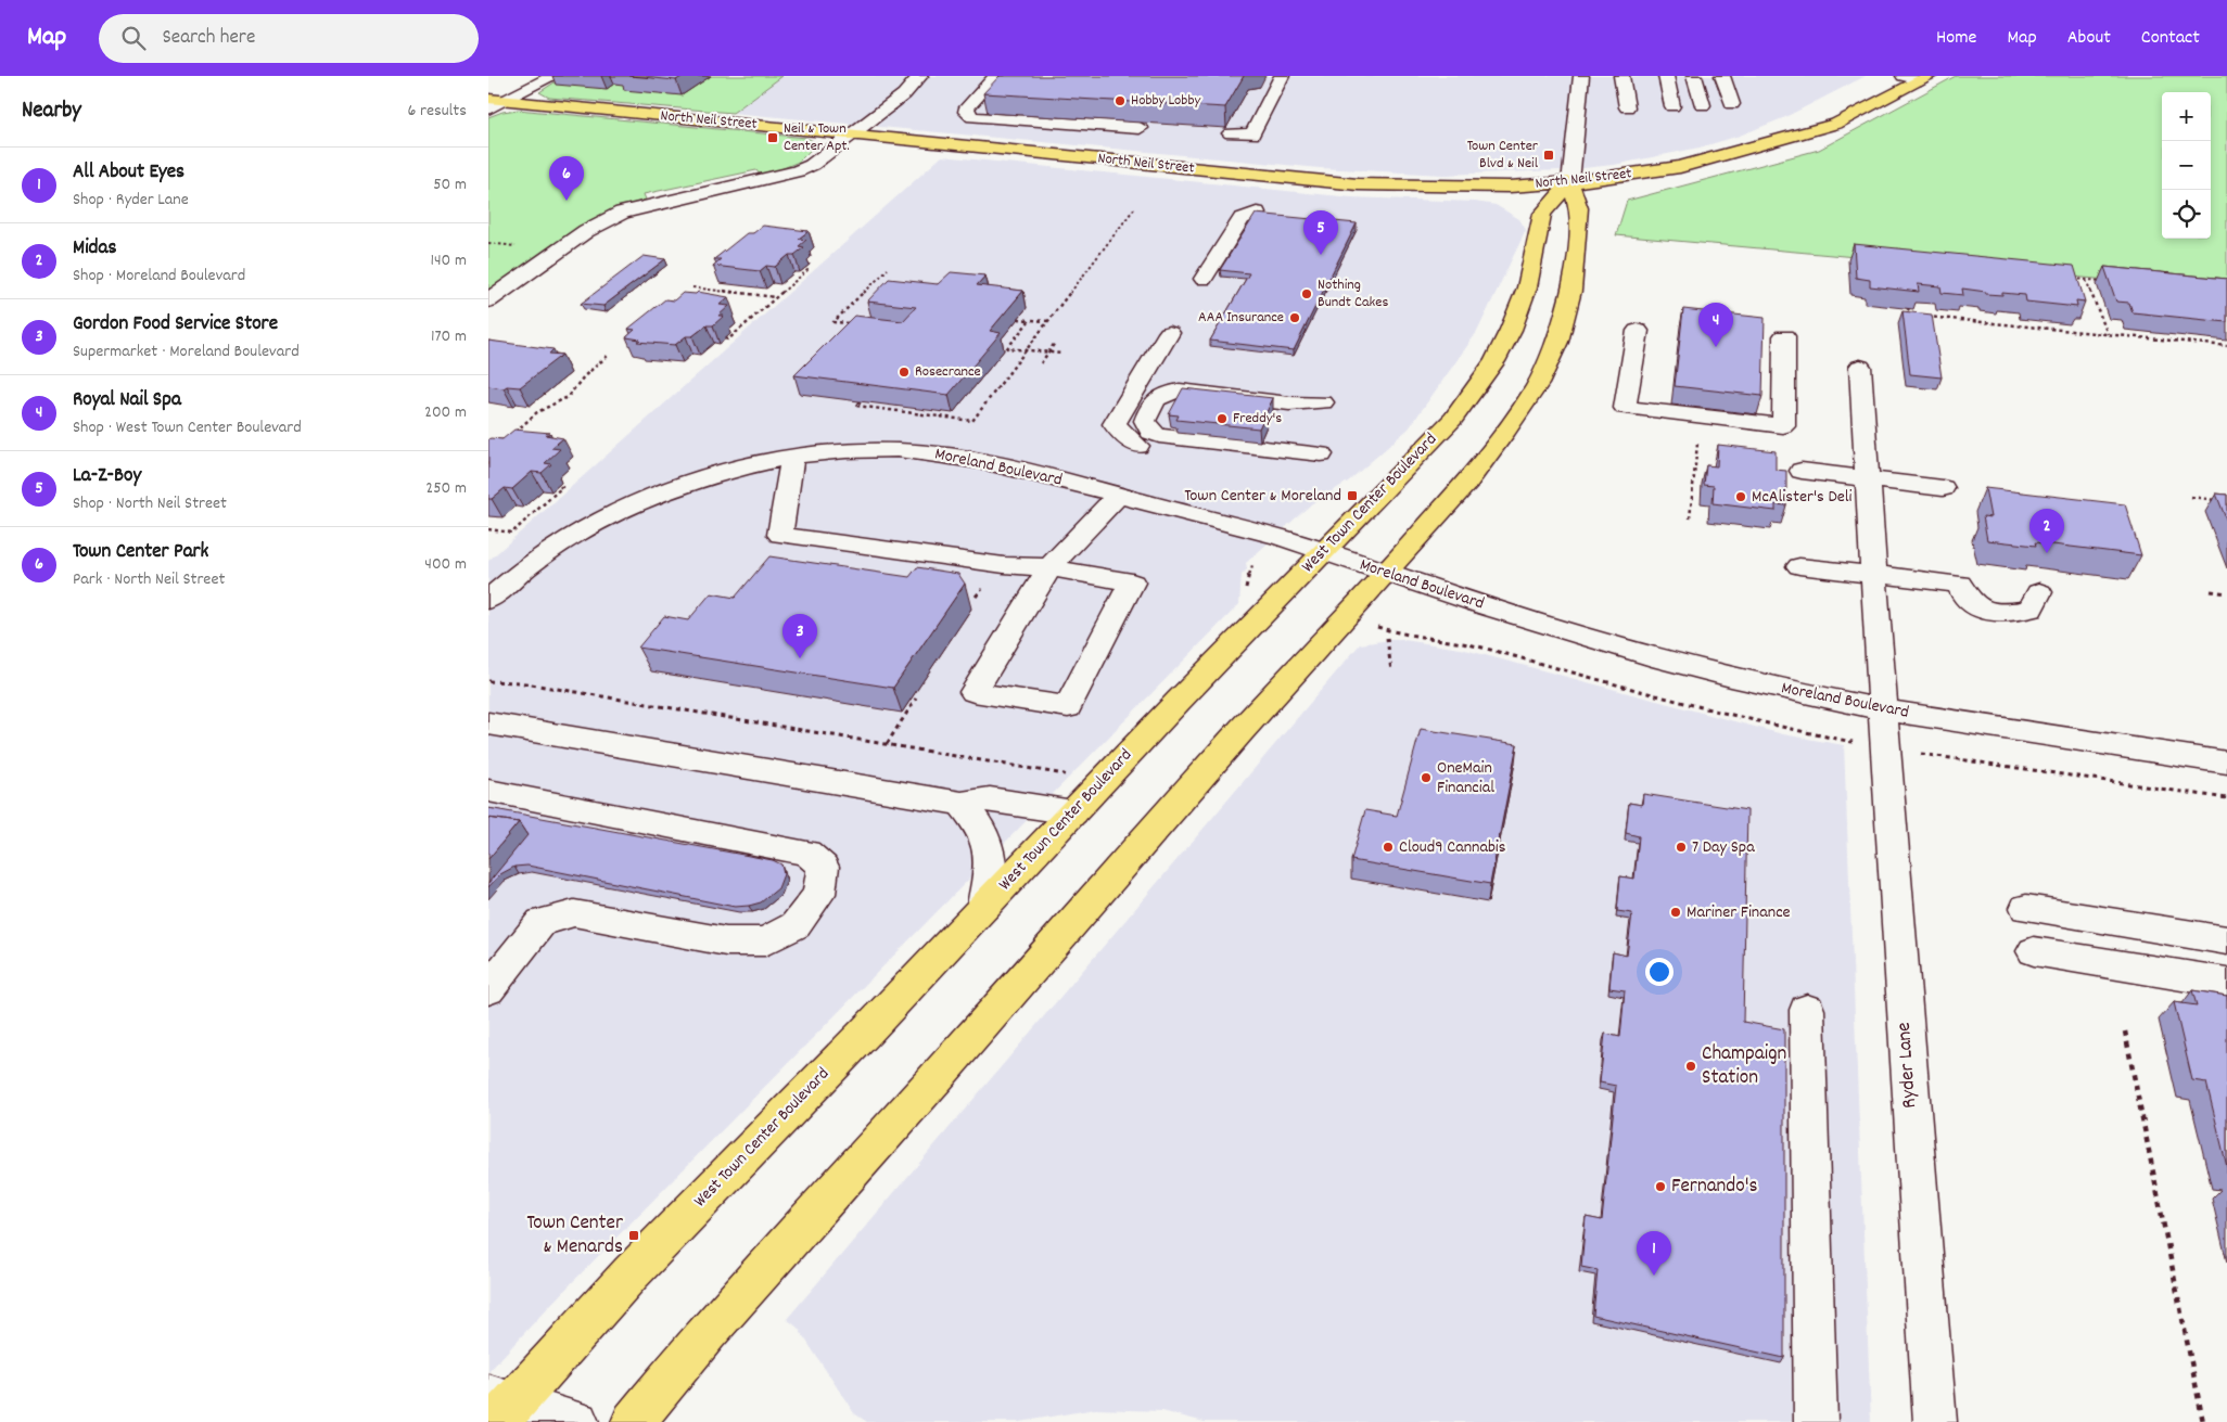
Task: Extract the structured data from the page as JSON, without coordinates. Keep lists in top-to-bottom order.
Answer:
{
  "streets": {
    "main road": ["North Neil Street", "West Town Center Boulevard"],
    "street": ["Moreland Boulevard", "Ryder Lane"]
  },
  "crossings": [
    ["North Neil Street", "West Town Center Boulevard"],
    ["Moreland Boulevard", "West Town Center Boulevard"],
    ["Moreland Boulevard", "Ryder Lane"]
  ],
  "places": {
    "other": [
      "Hobby Lobby",
      "Nothing Bundt Cakes",
      "AAA Insurance",
      "Rosecrance",
      "Freddy's",
      "McAlister's Deli",
      "OneMain Financial",
      "Cloud9 Cannabis",
      "7 Day Spa",
      "Mariner Finance",
      "Champaign Station",
      "Fernando's"
    ],
    "transit": [
      "Neil & Town Center Apt.",
      "Town Center Blvd & Neil",
      "Town Center & Moreland",
      "Town Center & Menards"
    ]
  },
  "page": {
    "header": "Map",
    "search": "Search here",
    "nav": [
      "Home",
      "Map",
      "About",
      "Contact"
    ],
    "heading": ["Nearby", "6 results"],
    "map_buttons": ["+", "−"],
    "list": [
      {
        "mark": "1",
        "name": "All About Eyes",
        "note": "Shop · Ryder Lane",
        "value": "50 m"
      },
      {
        "mark": "2",
        "name": "Midas",
        "note": "Shop · Moreland Boulevard",
        "value": "140 m"
      },
      {
        "mark": "3",
        "name": "Gordon Food Service Store",
        "note": "Supermarket · Moreland Boulevard",
        "value": "170 m"
      },
      {
        "mark": "4",
        "name": "Royal Nail Spa",
        "note": "Shop · West Town Center Boulevard",
        "value": "200 m"
      },
      {
        "mark": "5",
        "name": "La-Z-Boy",
        "note": "Shop · North Neil Street",
        "value": "250 m"
      },
      {
        "mark": "6",
        "name": "Town Center Park",
        "note": "Park · North Neil Street",
        "value": "400 m"
      }
    ],
    "pins": [
      "6",
      "5",
      "4",
      "2",
      "3",
      "1"
    ]
  }
}
